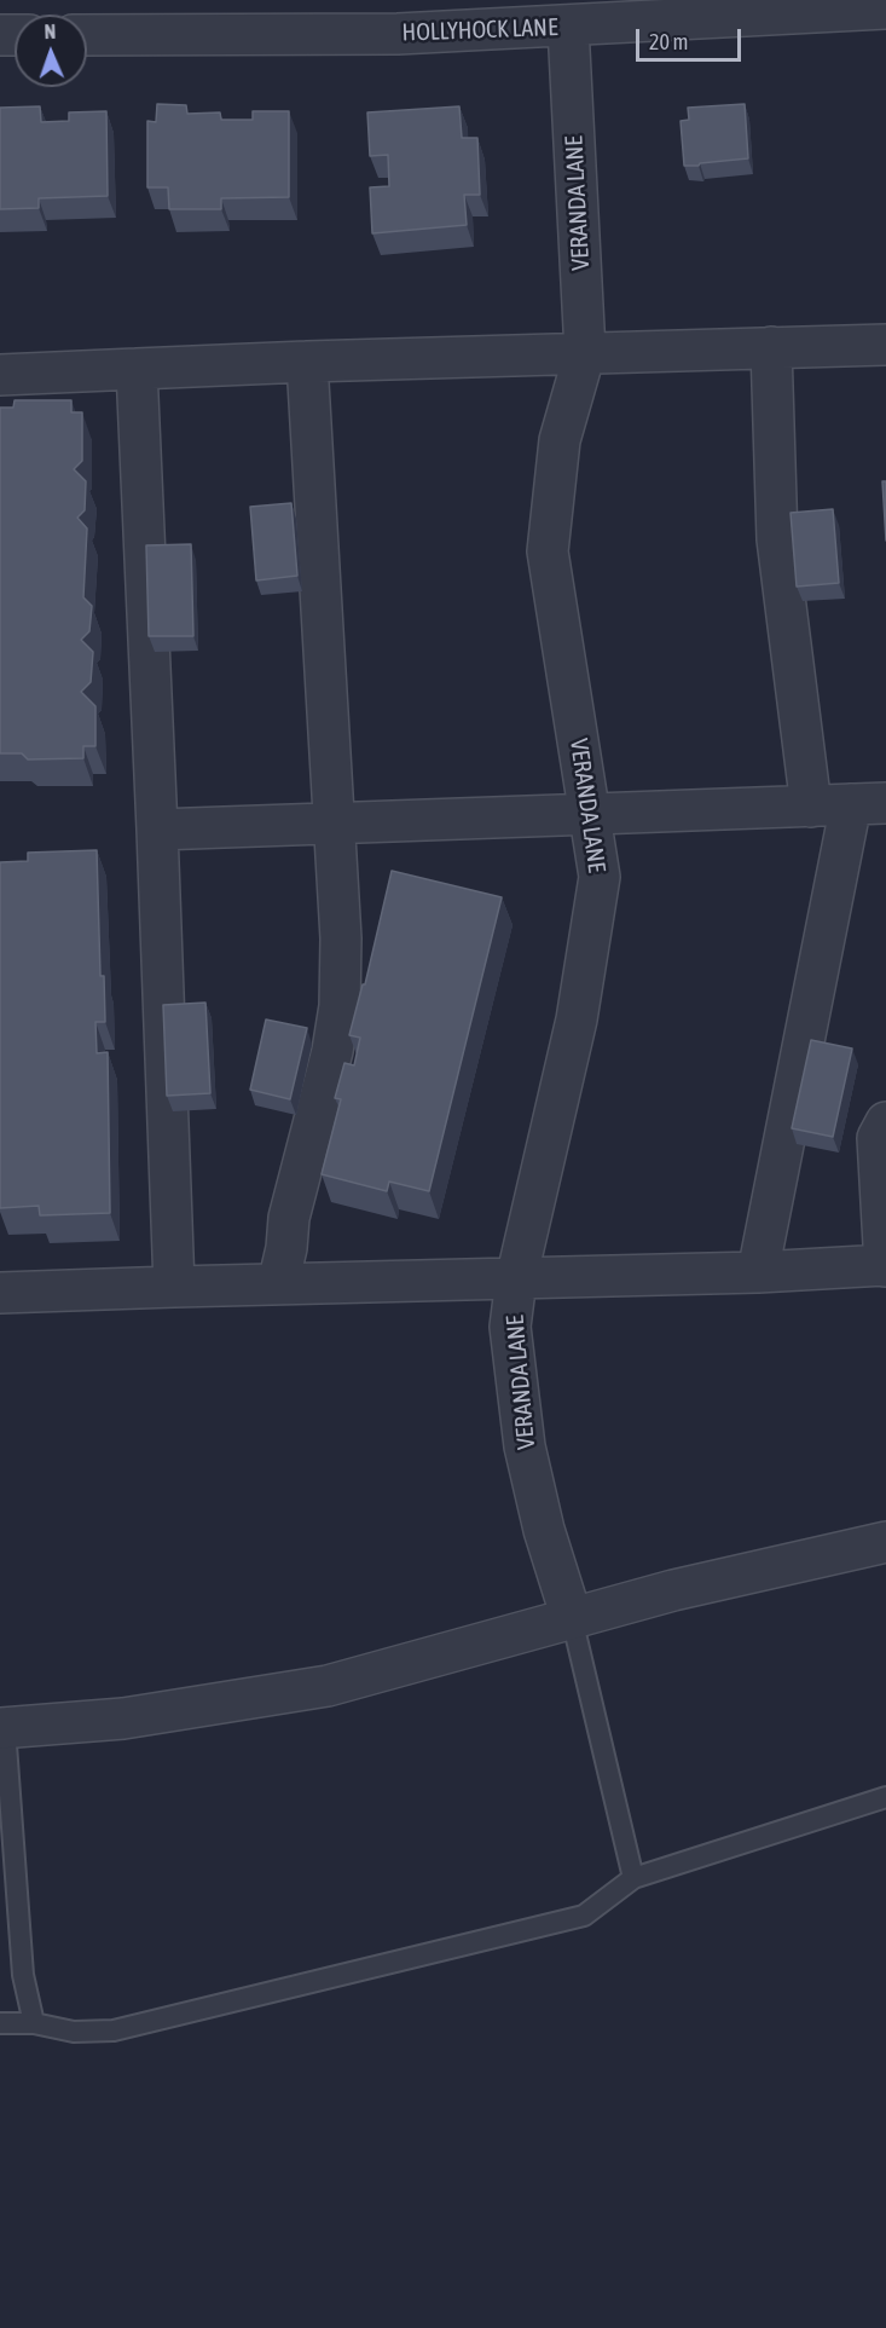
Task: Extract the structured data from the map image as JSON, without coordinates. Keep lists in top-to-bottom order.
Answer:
{
  "streets": {
    "street": ["HOLLYHOCK LANE", "VERANDA LANE"]
  },
  "crossings": [
    ["HOLLYHOCK LANE", "VERANDA LANE"]
  ],
  "scale_bar": "20 m",
  "north": "top"
}
